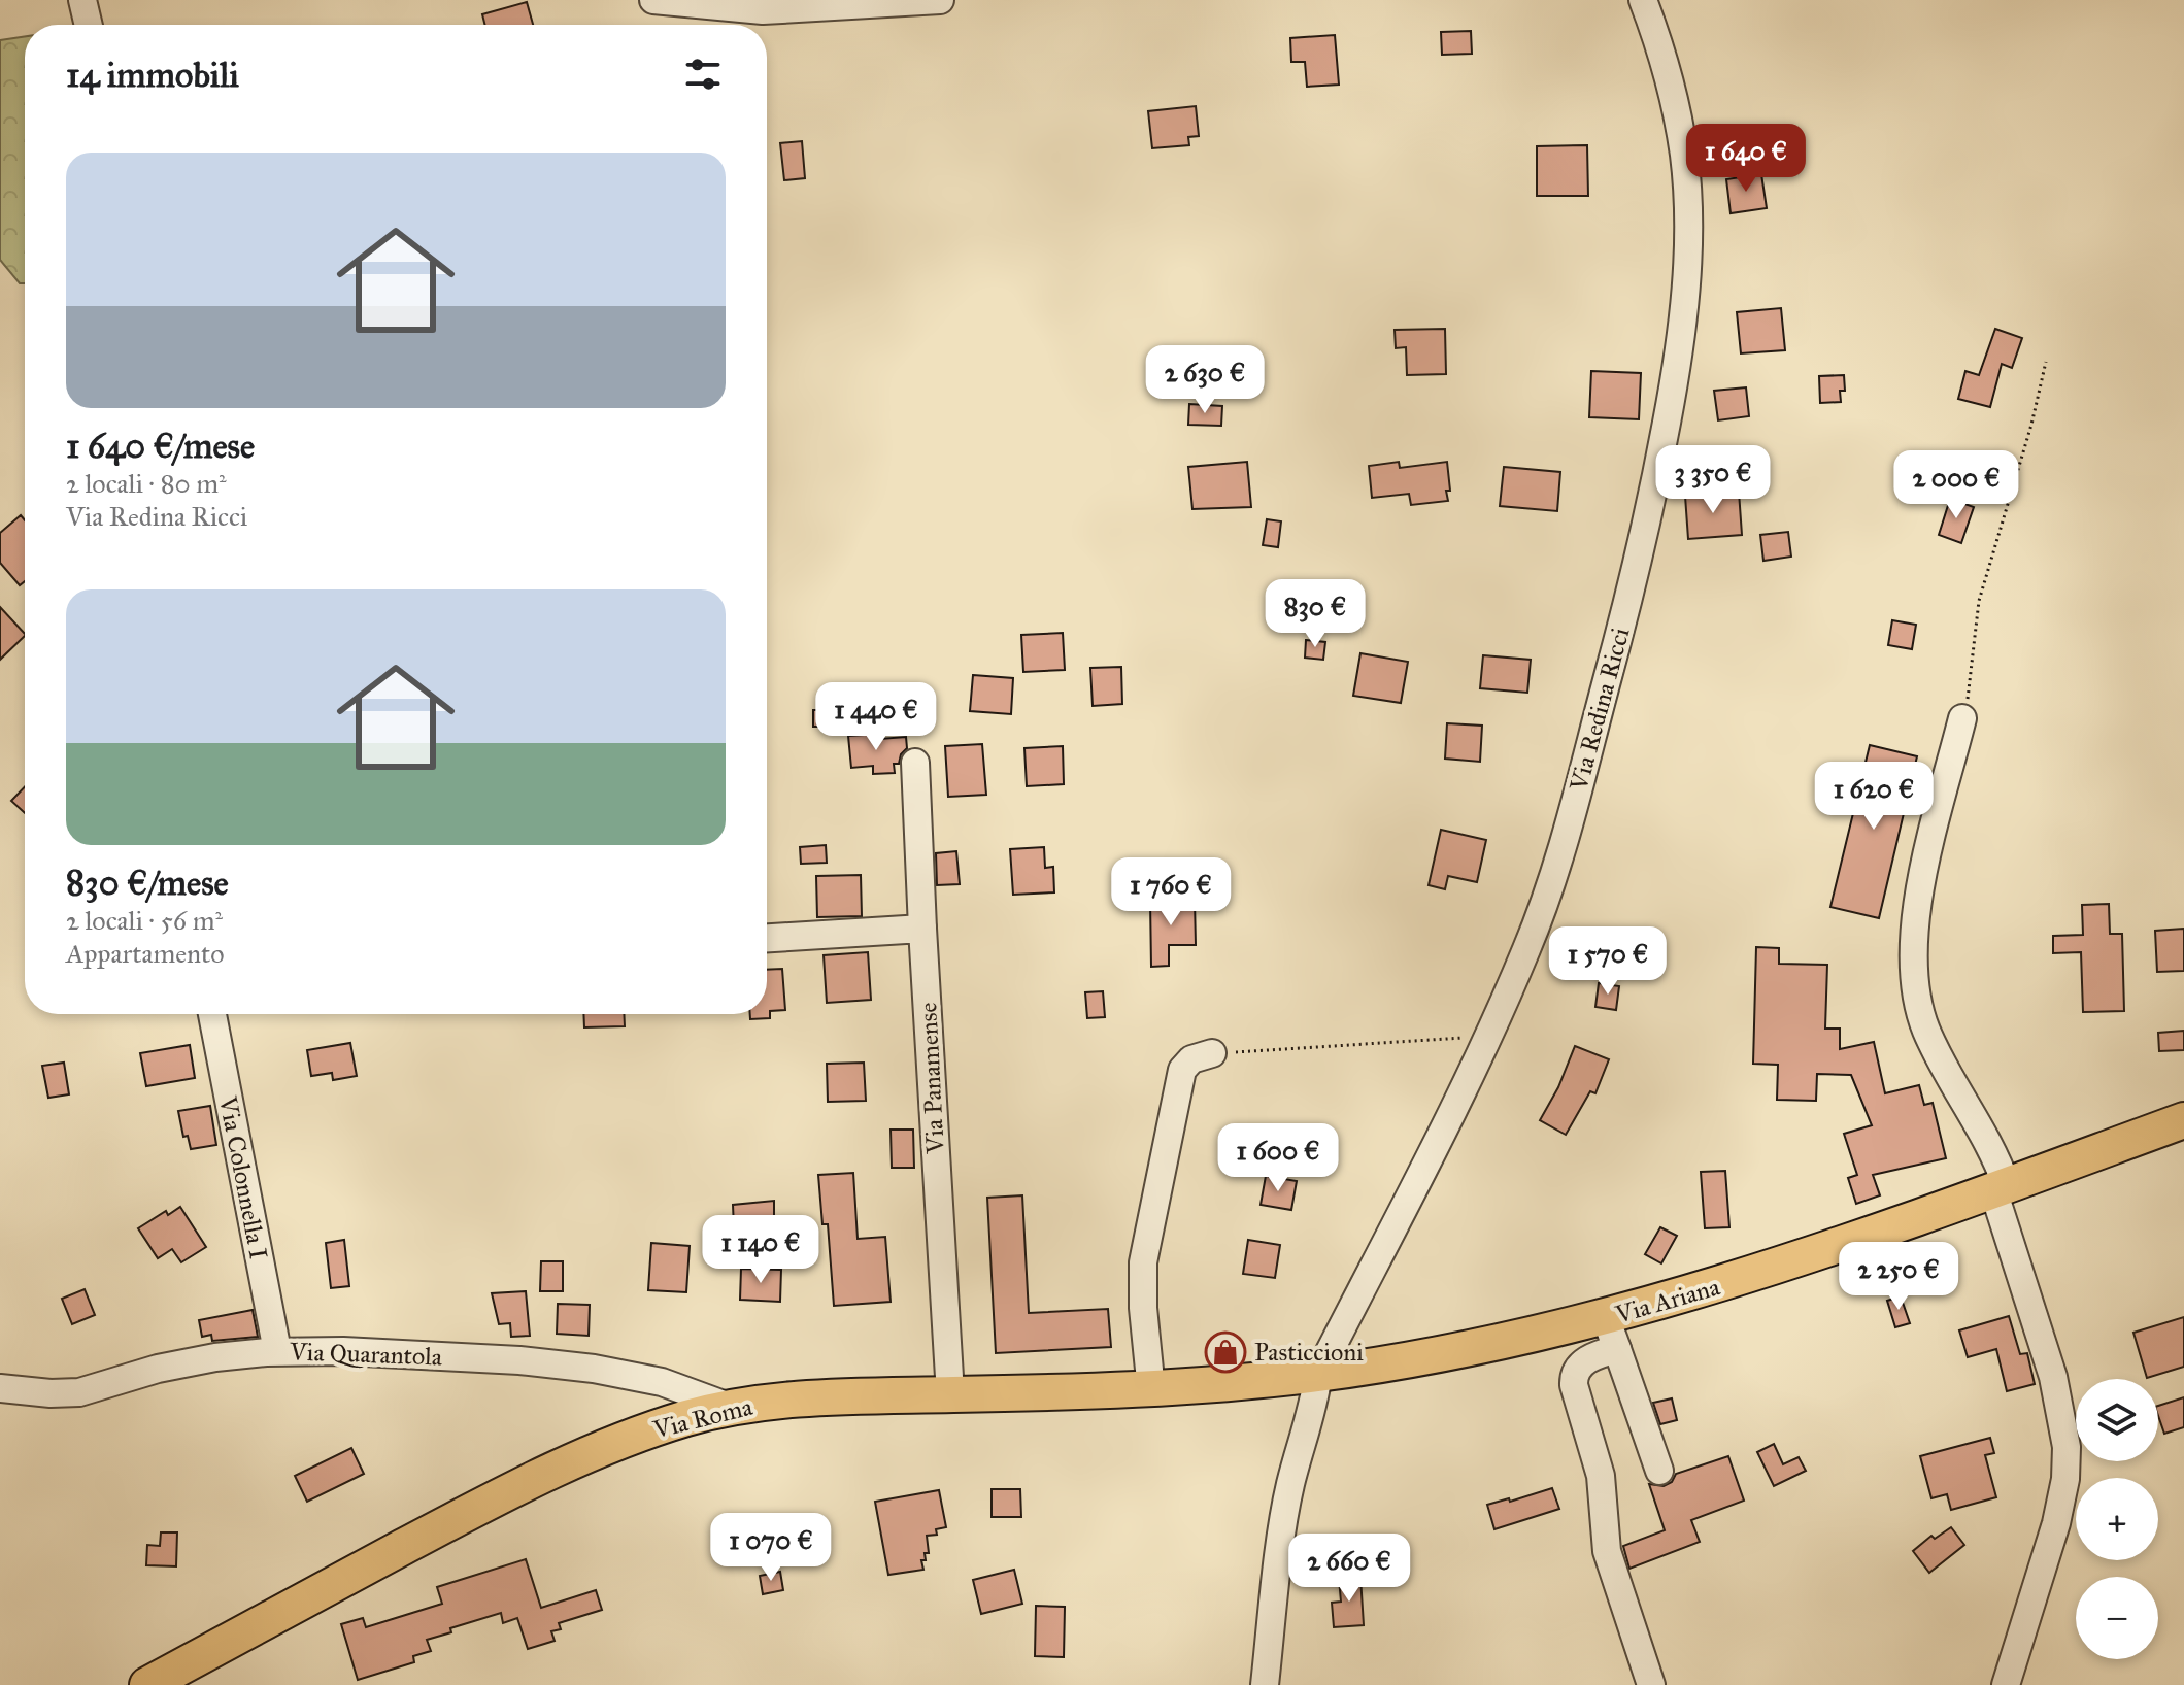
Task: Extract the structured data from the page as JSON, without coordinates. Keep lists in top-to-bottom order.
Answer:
{
  "streets": {
    "main road": ["Via Ariana", "Via Roma"],
    "street": [
      "Via Redina Ricci",
      "Via Panamense",
      "Via Colonnella I",
      "Via Quarantola"
    ]
  },
  "crossings": [
    ["Via Redina Ricci", "Via Ariana"],
    ["Via Redina Ricci", "Via Roma"],
    ["Via Panamense", "Via Roma"],
    ["Via Colonnella I", "Via Quarantola"],
    ["Via Ariana", "Via Roma"],
    ["Via Quarantola", "Via Roma"]
  ],
  "places": {
    "shop": ["Pasticcioni"]
  },
  "page": {
    "heading": "14 immobili",
    "price": [
      "1 640 €",
      "2 630 €",
      "3 350 €",
      "2 000 €",
      "830 €",
      "1 440 €",
      "1 620 €",
      "1 760 €",
      "1 570 €",
      "1 600 €",
      "1 140 €",
      "2 250 €",
      "1 070 €",
      "2 660 €"
    ],
    "list": [
      {
        "name": "1 640 €/mese",
        "note": "2 locali · 80 m² · Via Redina Ricci"
      },
      {
        "name": "830 €/mese",
        "note": "2 locali · 56 m² · Appartamento"
      }
    ],
    "map_buttons": ["+", "−"]
  }
}
